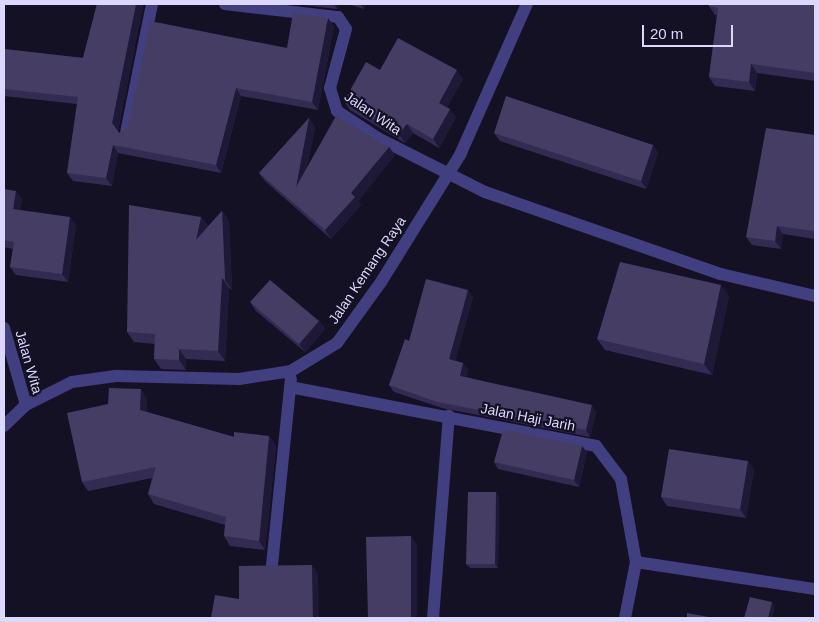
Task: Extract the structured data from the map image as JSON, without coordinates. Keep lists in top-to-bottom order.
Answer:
{
  "streets": {
    "street": ["Jalan Wita", "Jalan Kemang Raya", "Jalan Haji Jarih"]
  },
  "crossings": [
    ["Jalan Wita", "Jalan Kemang Raya"]
  ],
  "scale_bar": "20 m"
}
